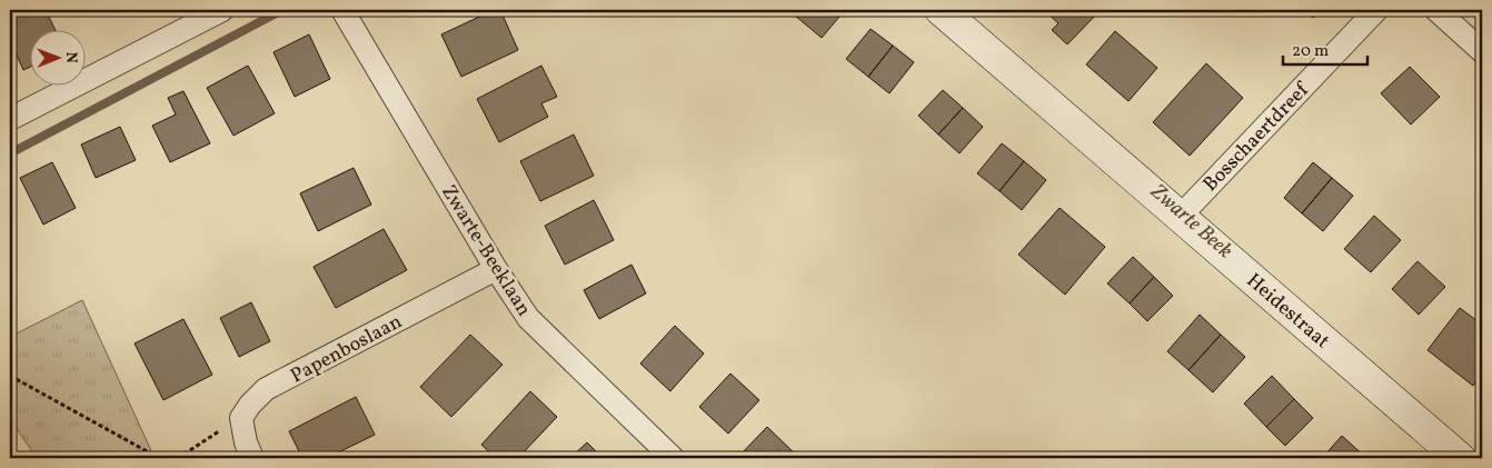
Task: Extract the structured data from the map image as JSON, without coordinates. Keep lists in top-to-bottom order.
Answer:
{
  "streets": {
    "street": [
      "Bosschaertdreef",
      "Zwarte-Beeklaan",
      "Heidestraat",
      "Papenboslaan"
    ]
  },
  "crossings": [
    ["Bosschaertdreef", "Heidestraat"],
    ["Zwarte-Beeklaan", "Papenboslaan"]
  ],
  "water": ["Zwarte Beek"],
  "scale_bar": "20 m",
  "north": "right"
}
